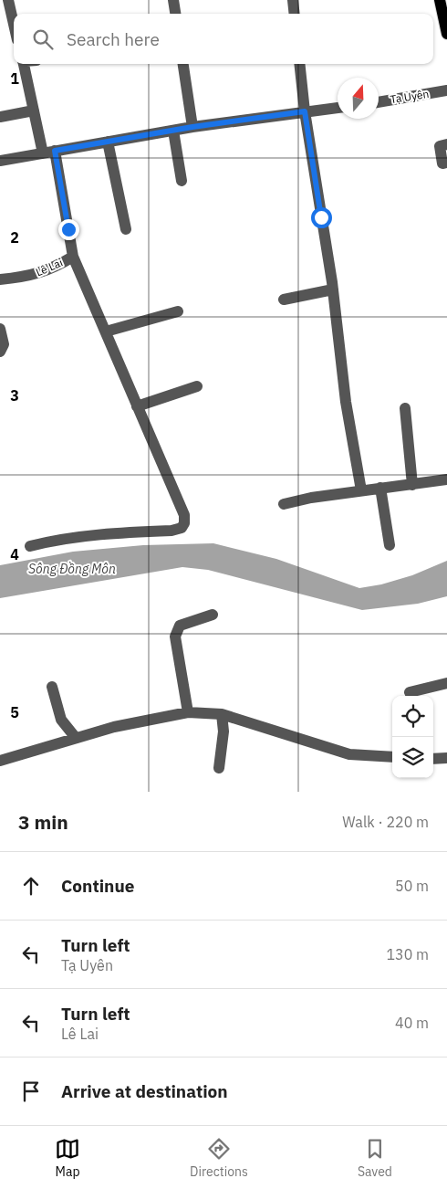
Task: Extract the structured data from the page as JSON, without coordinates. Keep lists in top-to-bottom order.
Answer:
{
  "streets": {
    "street": ["Tạ Uyên", "Lê Lai"]
  },
  "water": ["Sông Đồng Môn"],
  "north": "top",
  "page": {
    "search": "Search here",
    "heading": ["3 min", "Walk · 220 m"],
    "list": [
      ["Continue", "50 m"],
      ["Turn left", "Tạ Uyên", "130 m"],
      ["Turn left", "Lê Lai", "40 m"],
      "Arrive at destination"
    ],
    "nav": ["Map", "Directions", "Saved"]
  },
  "grid": {
    "rows": [
      "1",
      "2",
      "3",
      "4",
      "5"
    ]
  }
}
